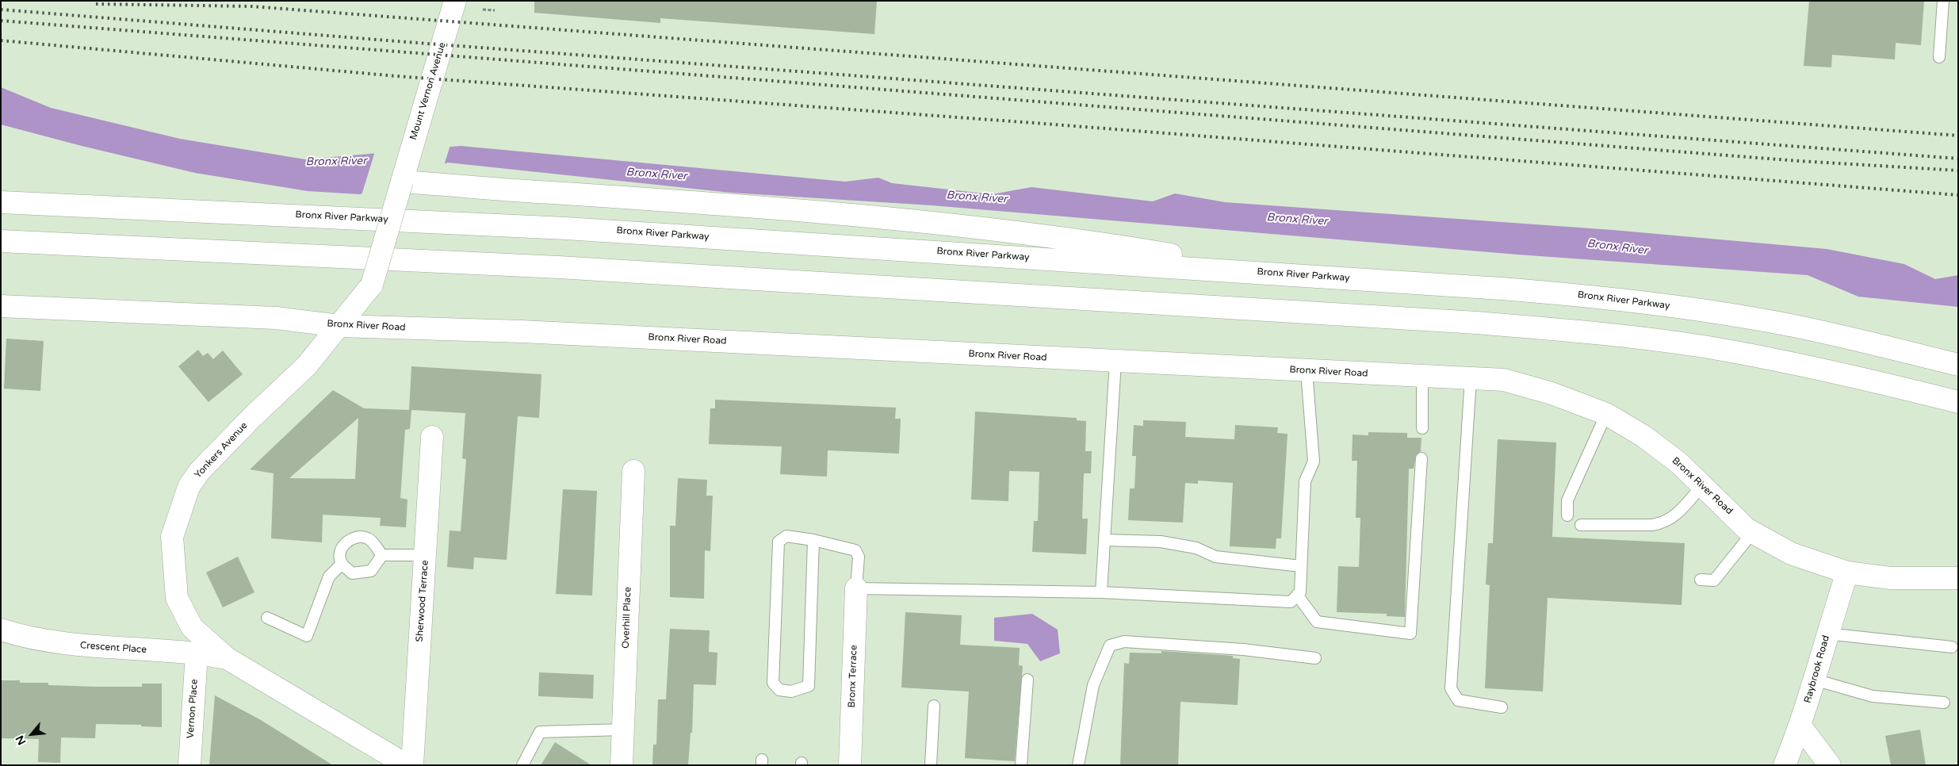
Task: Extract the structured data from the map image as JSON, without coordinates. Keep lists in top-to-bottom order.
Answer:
{
  "streets": {
    "main road": [
      "Mount Vernon Avenue",
      "Bronx River Parkway",
      "Bronx River Road",
      "Yonkers Avenue",
      "Sherwood Terrace",
      "Overhill Place",
      "Crescent Place",
      "Raybrook Road",
      "Bronx Terrace",
      "Vernon Place"
    ]
  },
  "crossings": [
    ["Mount Vernon Avenue", "Yonkers Avenue"],
    ["Bronx River Road", "Yonkers Avenue"],
    ["Bronx River Road", "Raybrook Road"],
    ["Yonkers Avenue", "Crescent Place"],
    ["Crescent Place", "Vernon Place"]
  ],
  "water": ["Bronx River"],
  "north": "bottom left"
}
